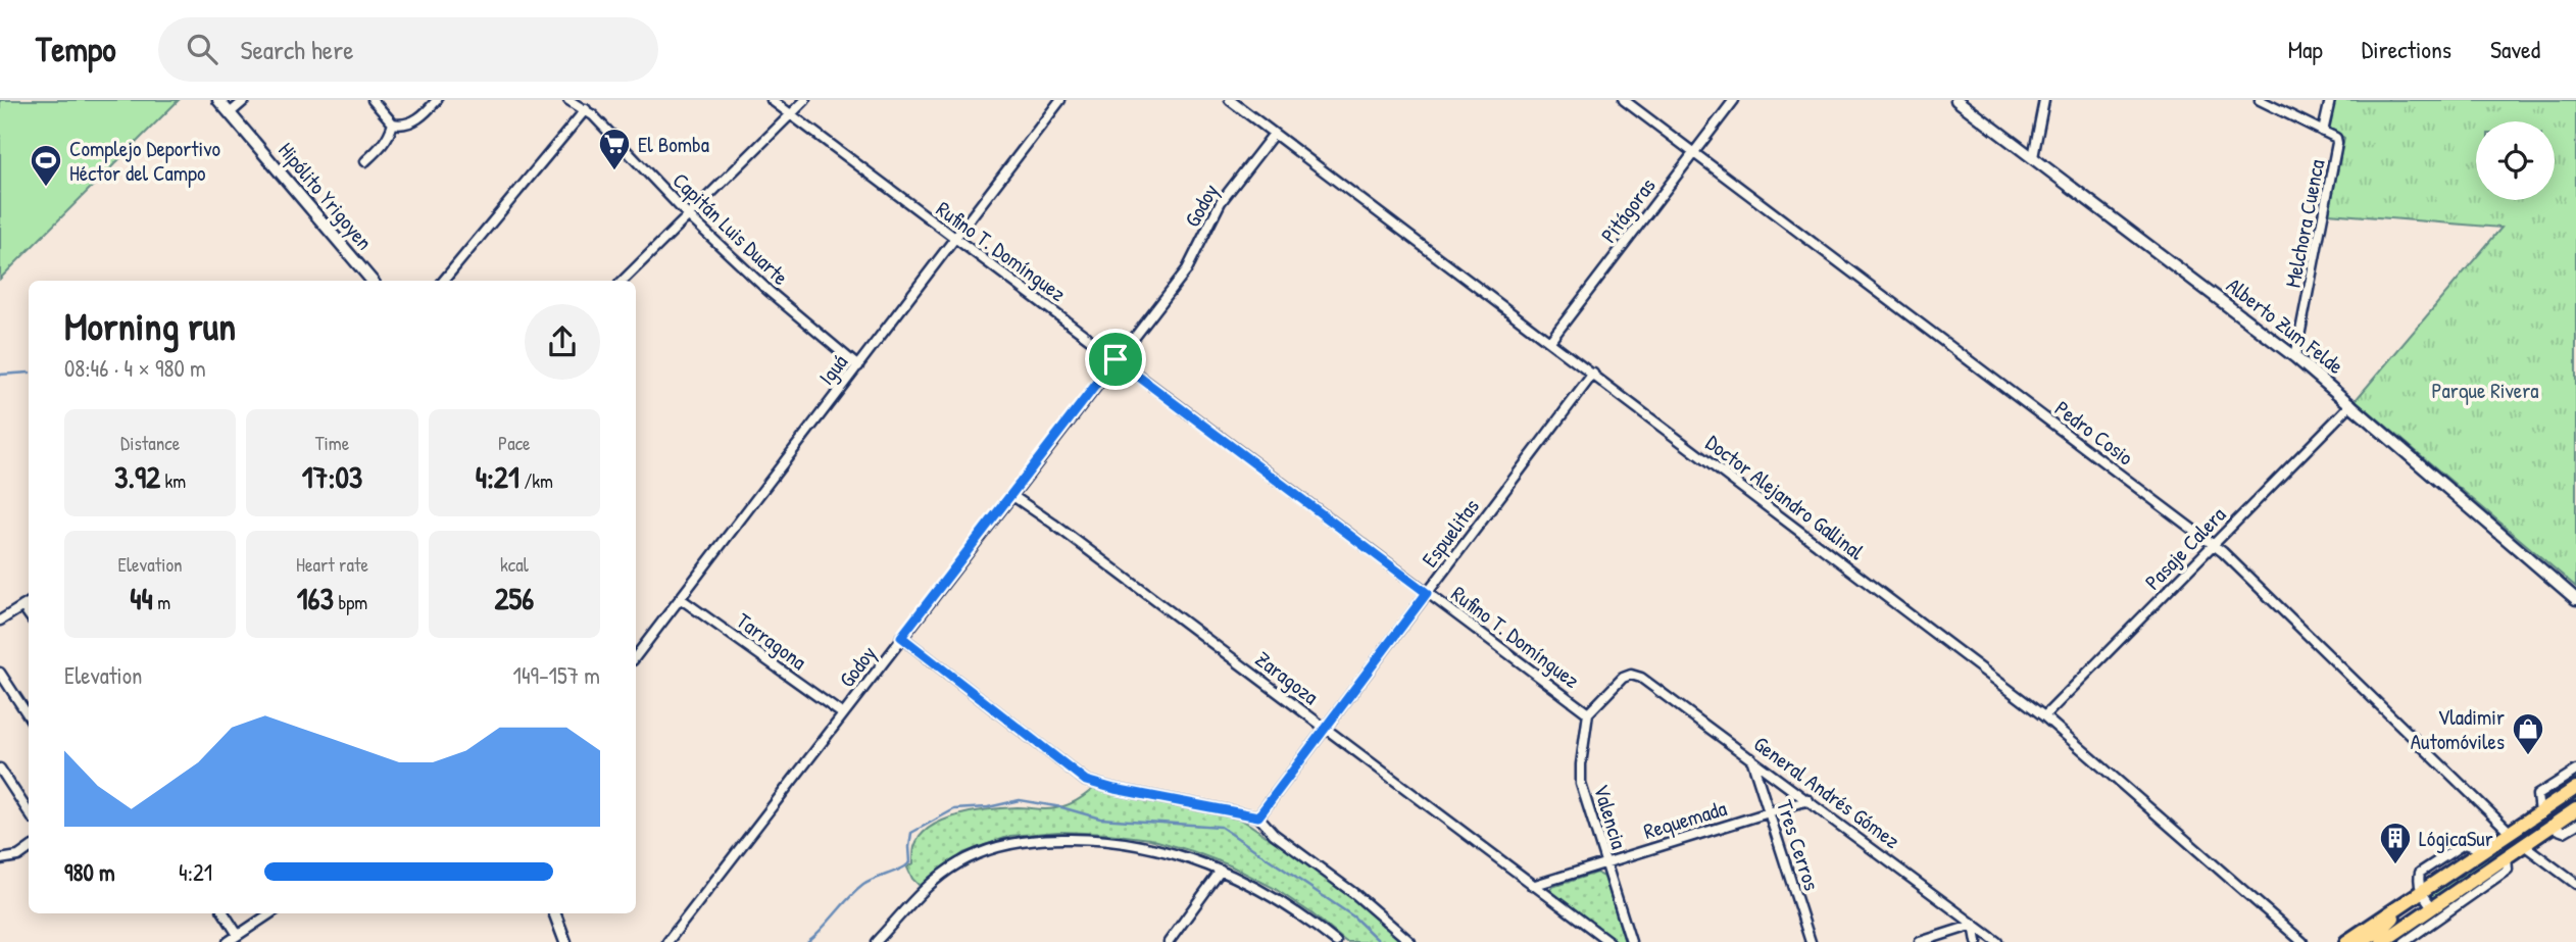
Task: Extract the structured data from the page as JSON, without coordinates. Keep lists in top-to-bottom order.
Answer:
{
  "streets": {
    "street": [
      "Hipólito Yrigoyen",
      "Godoy",
      "Pitágoras",
      "Melchora Cuenca",
      "Capitán Luis Duarte",
      "Rufino T. Domínguez",
      "Alberto Zum Felde",
      "Iguá",
      "Pedro Cosio",
      "Doctor Alejandro Gallinal",
      "Espuelitas",
      "Pasaje Calera",
      "Tarragona",
      "Zaragoza",
      "General Andrés Gómez",
      "Valencia",
      "Requemada",
      "Tres Cerros"
    ]
  },
  "crossings": [
    ["Godoy", "Rufino T. Domínguez"],
    ["Godoy", "Doctor Alejandro Gallinal"],
    ["Godoy", "Tarragona"],
    ["Godoy", "Zaragoza"],
    ["Pitágoras", "Pedro Cosio"],
    ["Pitágoras", "Doctor Alejandro Gallinal"],
    ["Melchora Cuenca", "Alberto Zum Felde"],
    ["Capitán Luis Duarte", "Iguá"],
    ["Rufino T. Domínguez", "Iguá"],
    ["Rufino T. Domínguez", "Espuelitas"],
    ["Rufino T. Domínguez", "General Andrés Gómez"],
    ["Rufino T. Domínguez", "Valencia"],
    ["Alberto Zum Felde", "Pasaje Calera"],
    ["Iguá", "Tarragona"],
    ["Pedro Cosio", "Pasaje Calera"],
    ["Doctor Alejandro Gallinal", "Espuelitas"],
    ["Doctor Alejandro Gallinal", "Pasaje Calera"],
    ["Espuelitas", "Zaragoza"],
    ["Zaragoza", "Requemada"],
    ["General Andrés Gómez", "Valencia"],
    ["General Andrés Gómez", "Requemada"],
    ["General Andrés Gómez", "Tres Cerros"],
    ["Valencia", "Requemada"],
    ["Requemada", "Tres Cerros"]
  ],
  "parks": ["Parque Rivera"],
  "places": {
    "supermarket": ["El Bomba"],
    "sports": ["Complejo Deportivo Héctor del Campo"],
    "shop": ["Vladimir Automóviles"],
    "building": ["LógicaSur"]
  },
  "page": {
    "header": "Tempo",
    "search": "Search here",
    "nav": ["Map", "Directions", "Saved"],
    "heading": ["Morning run", "08:46 · 4 × 980 m"],
    "stats": [
      ["Distance", "3.92 km"],
      ["Time", "17:03"],
      ["Pace", "4:21 /km"],
      ["Elevation", "44 m"],
      ["Heart rate", "163 bpm"],
      ["kcal", "256"]
    ],
    "chart": ["Elevation", "149–157 m"],
    "list": [
      {
        "name": "980 m",
        "note": "4:21"
      }
    ]
  }
}
